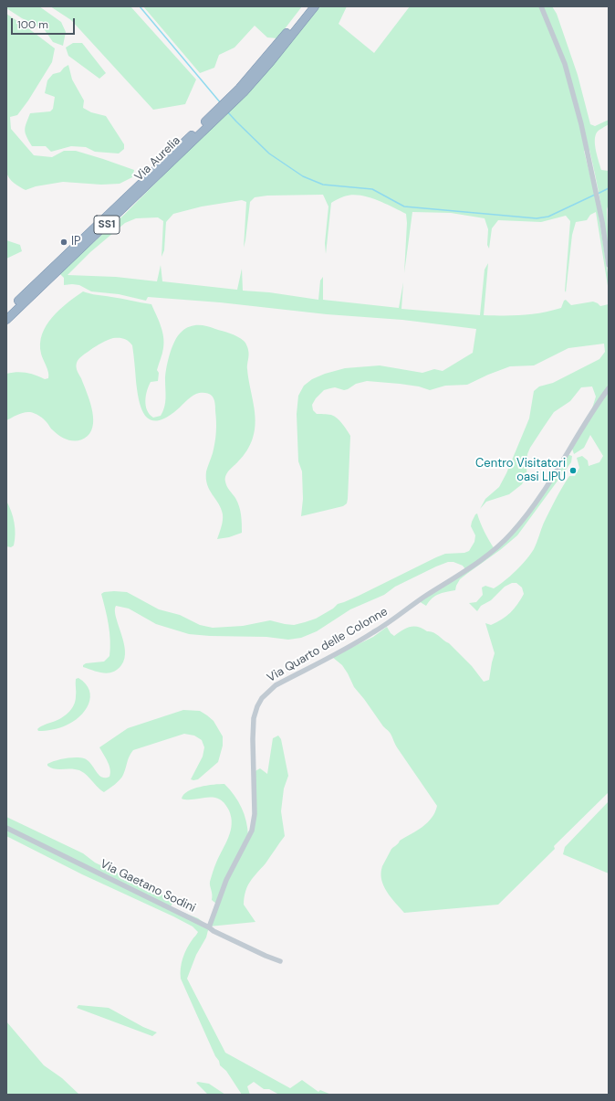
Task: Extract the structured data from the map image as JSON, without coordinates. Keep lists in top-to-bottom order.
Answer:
{
  "streets": {
    "highway": ["Via Aurelia", "SS1"],
    "street": ["Via Quarto delle Colonne", "Via Gaetano Sodini"]
  },
  "crossings": [
    ["Via Quarto delle Colonne", "Via Gaetano Sodini"]
  ],
  "places": ["IP", "Centro Visitatori oasi LIPU"],
  "scale_bar": "100 m"
}
